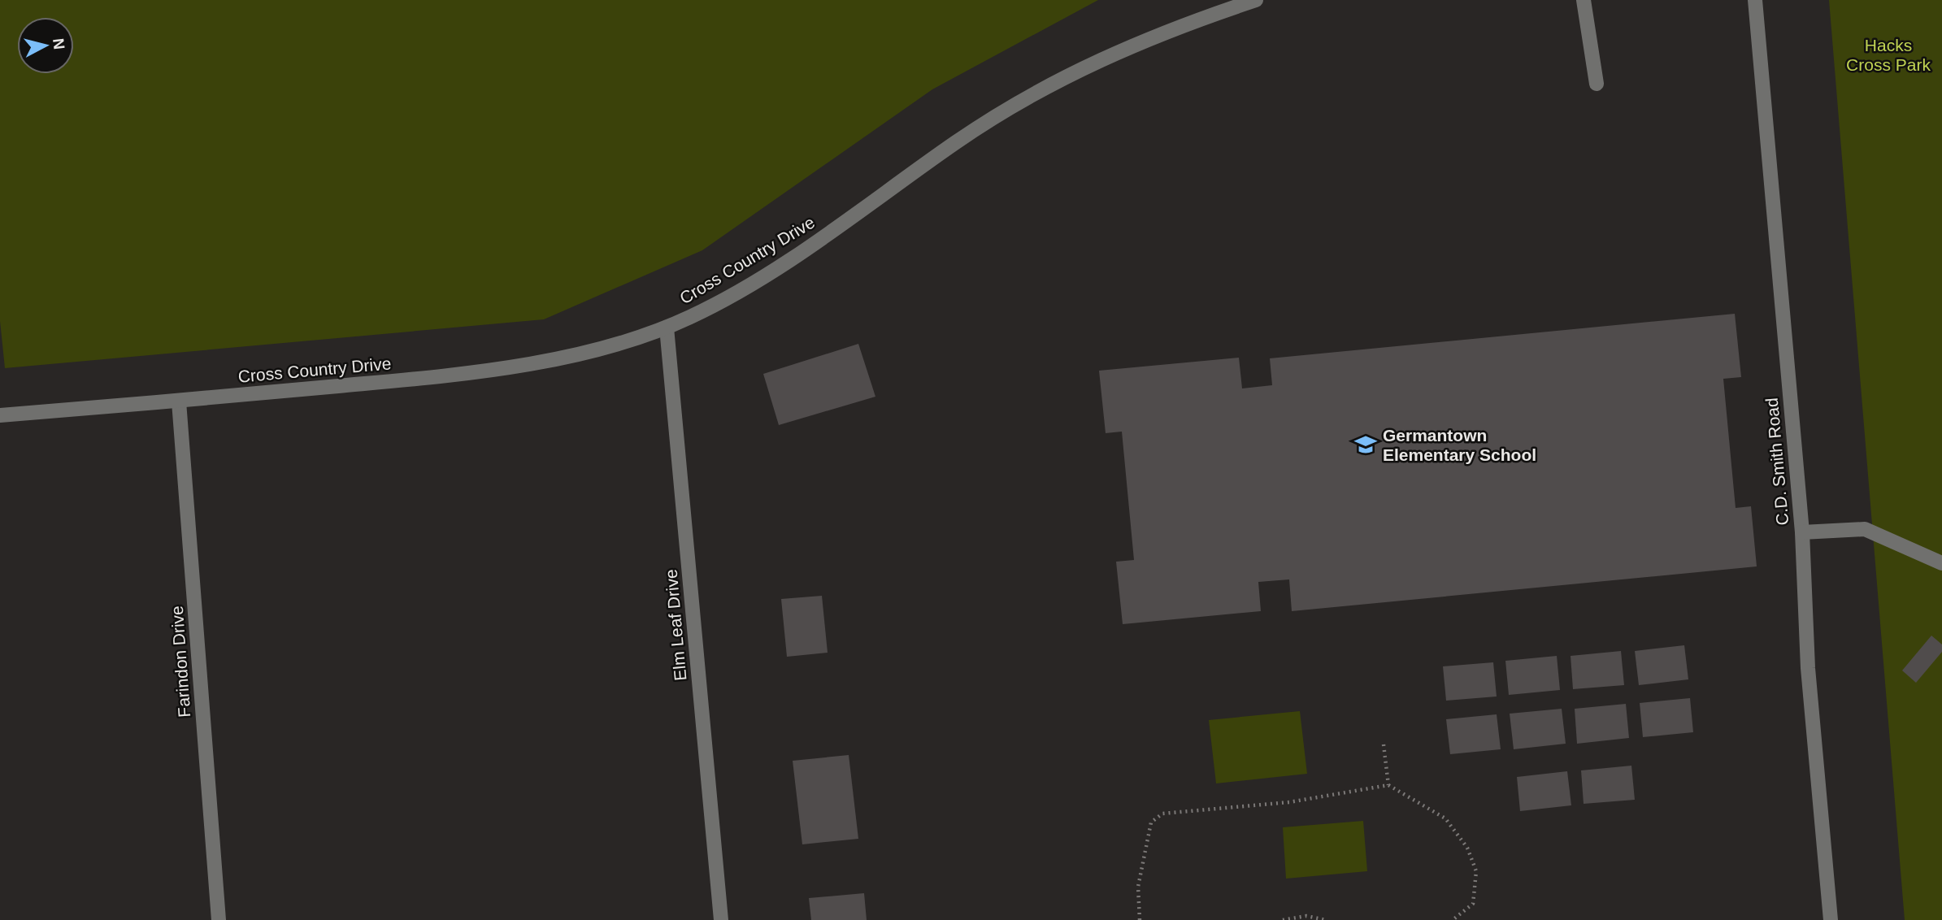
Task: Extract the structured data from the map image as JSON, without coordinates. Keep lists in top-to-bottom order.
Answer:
{
  "streets": {
    "street": [
      "Cross Country Drive",
      "C.D. Smith Road",
      "Elm Leaf Drive",
      "Farindon Drive"
    ]
  },
  "crossings": [
    ["Cross Country Drive", "Elm Leaf Drive"],
    ["Cross Country Drive", "Farindon Drive"]
  ],
  "parks": ["Hacks Cross Park"],
  "places": {
    "school or university": ["Germantown Elementary School"]
  },
  "north": "right"
}
